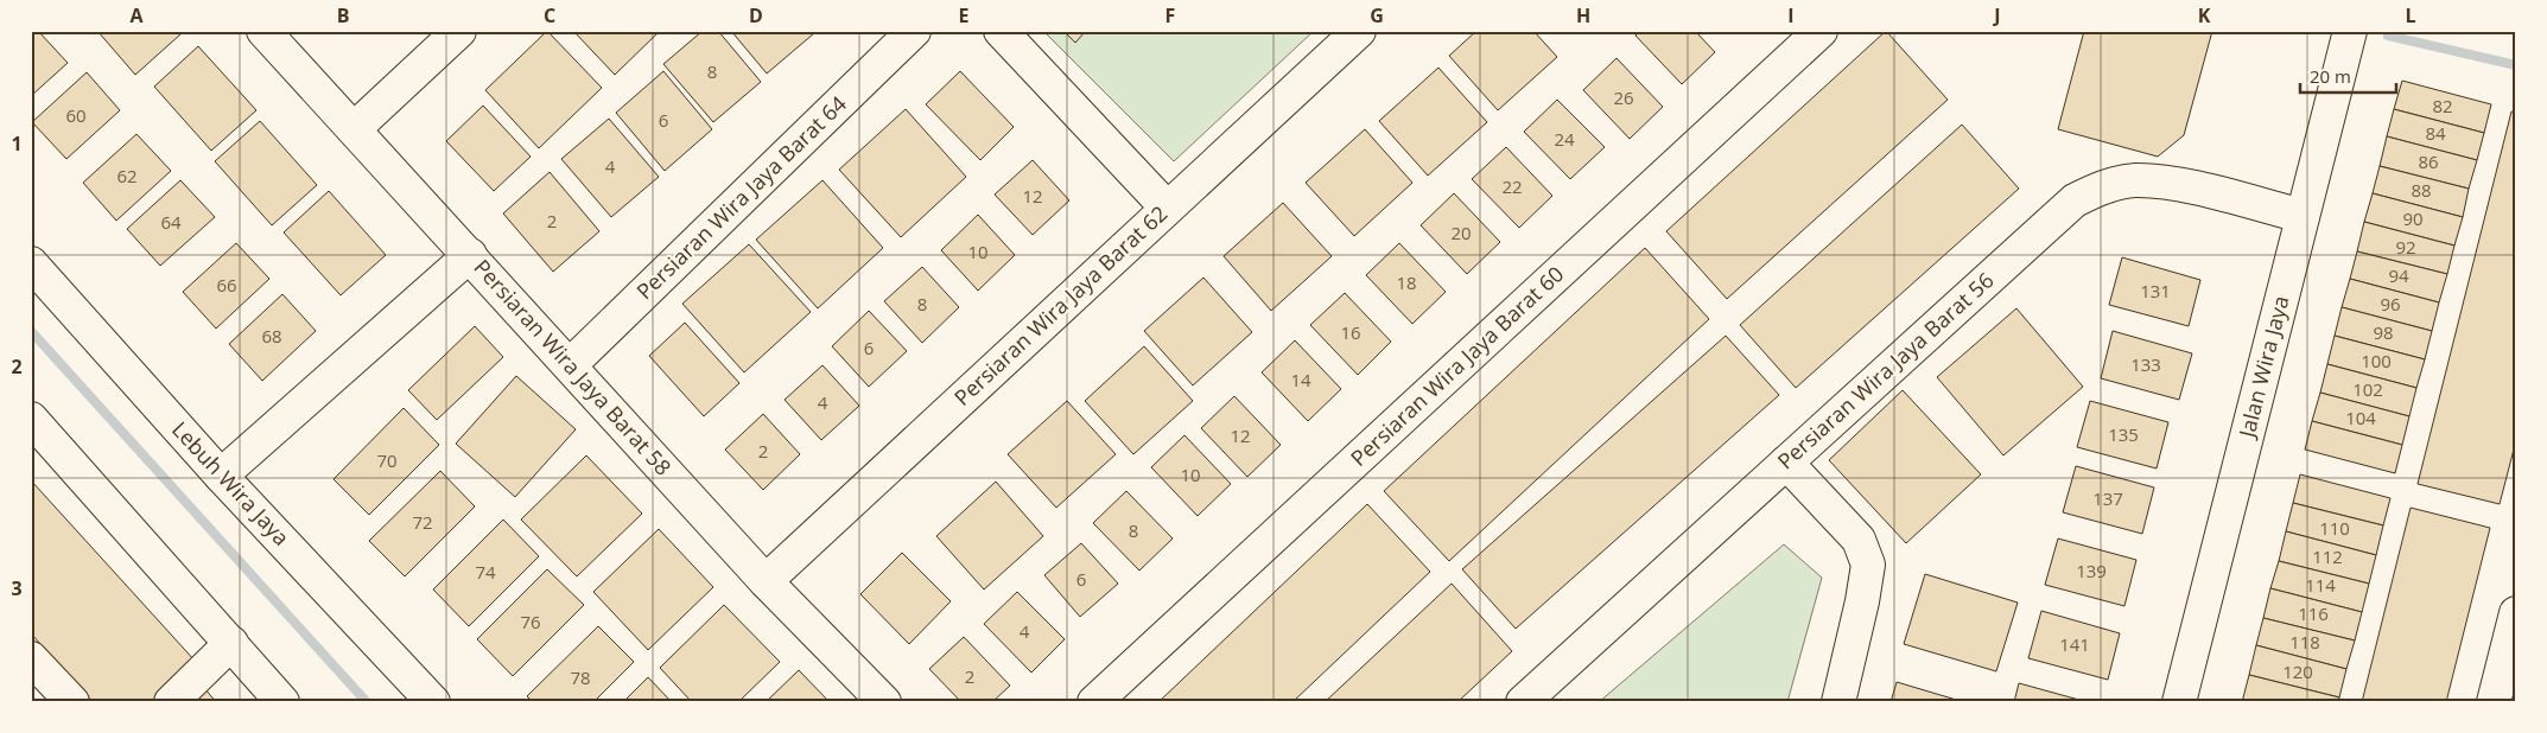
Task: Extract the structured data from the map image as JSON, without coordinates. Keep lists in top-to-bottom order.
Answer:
{
  "streets": {
    "street": [
      "Persiaran Wira Jaya Barat 64",
      "Persiaran Wira Jaya Barat 62",
      "Persiaran Wira Jaya Barat 60",
      "Jalan Wira Jaya",
      "Persiaran Wira Jaya Barat 58",
      "Persiaran Wira Jaya Barat 56",
      "Lebuh Wira Jaya"
    ]
  },
  "crossings": [
    ["Persiaran Wira Jaya Barat 64", "Persiaran Wira Jaya Barat 58"],
    ["Persiaran Wira Jaya Barat 62", "Persiaran Wira Jaya Barat 58"],
    ["Jalan Wira Jaya", "Persiaran Wira Jaya Barat 56"]
  ],
  "house_numbers": [
    "8",
    "26",
    "82",
    "60",
    "6",
    "84",
    "24",
    "86",
    "4",
    "62",
    "22",
    "88",
    "12",
    "90",
    "2",
    "64",
    "20",
    "92",
    "10",
    "94",
    "18",
    "66",
    "131",
    "8",
    "96",
    "16",
    "98",
    "68",
    "6",
    "100",
    "133",
    "14",
    "102",
    "4",
    "104",
    "135",
    "12",
    "2",
    "70",
    "10",
    "137",
    "72",
    "110",
    "8",
    "112",
    "139",
    "74",
    "6",
    "114",
    "116",
    "76",
    "4",
    "118",
    "141",
    "120",
    "2",
    "78"
  ],
  "scale_bar": "20 m",
  "grid": {
    "columns": [
      "A",
      "B",
      "C",
      "D",
      "E",
      "F",
      "G",
      "H",
      "I",
      "J",
      "K",
      "L"
    ],
    "rows": ["1", "2", "3"]
  }
}
